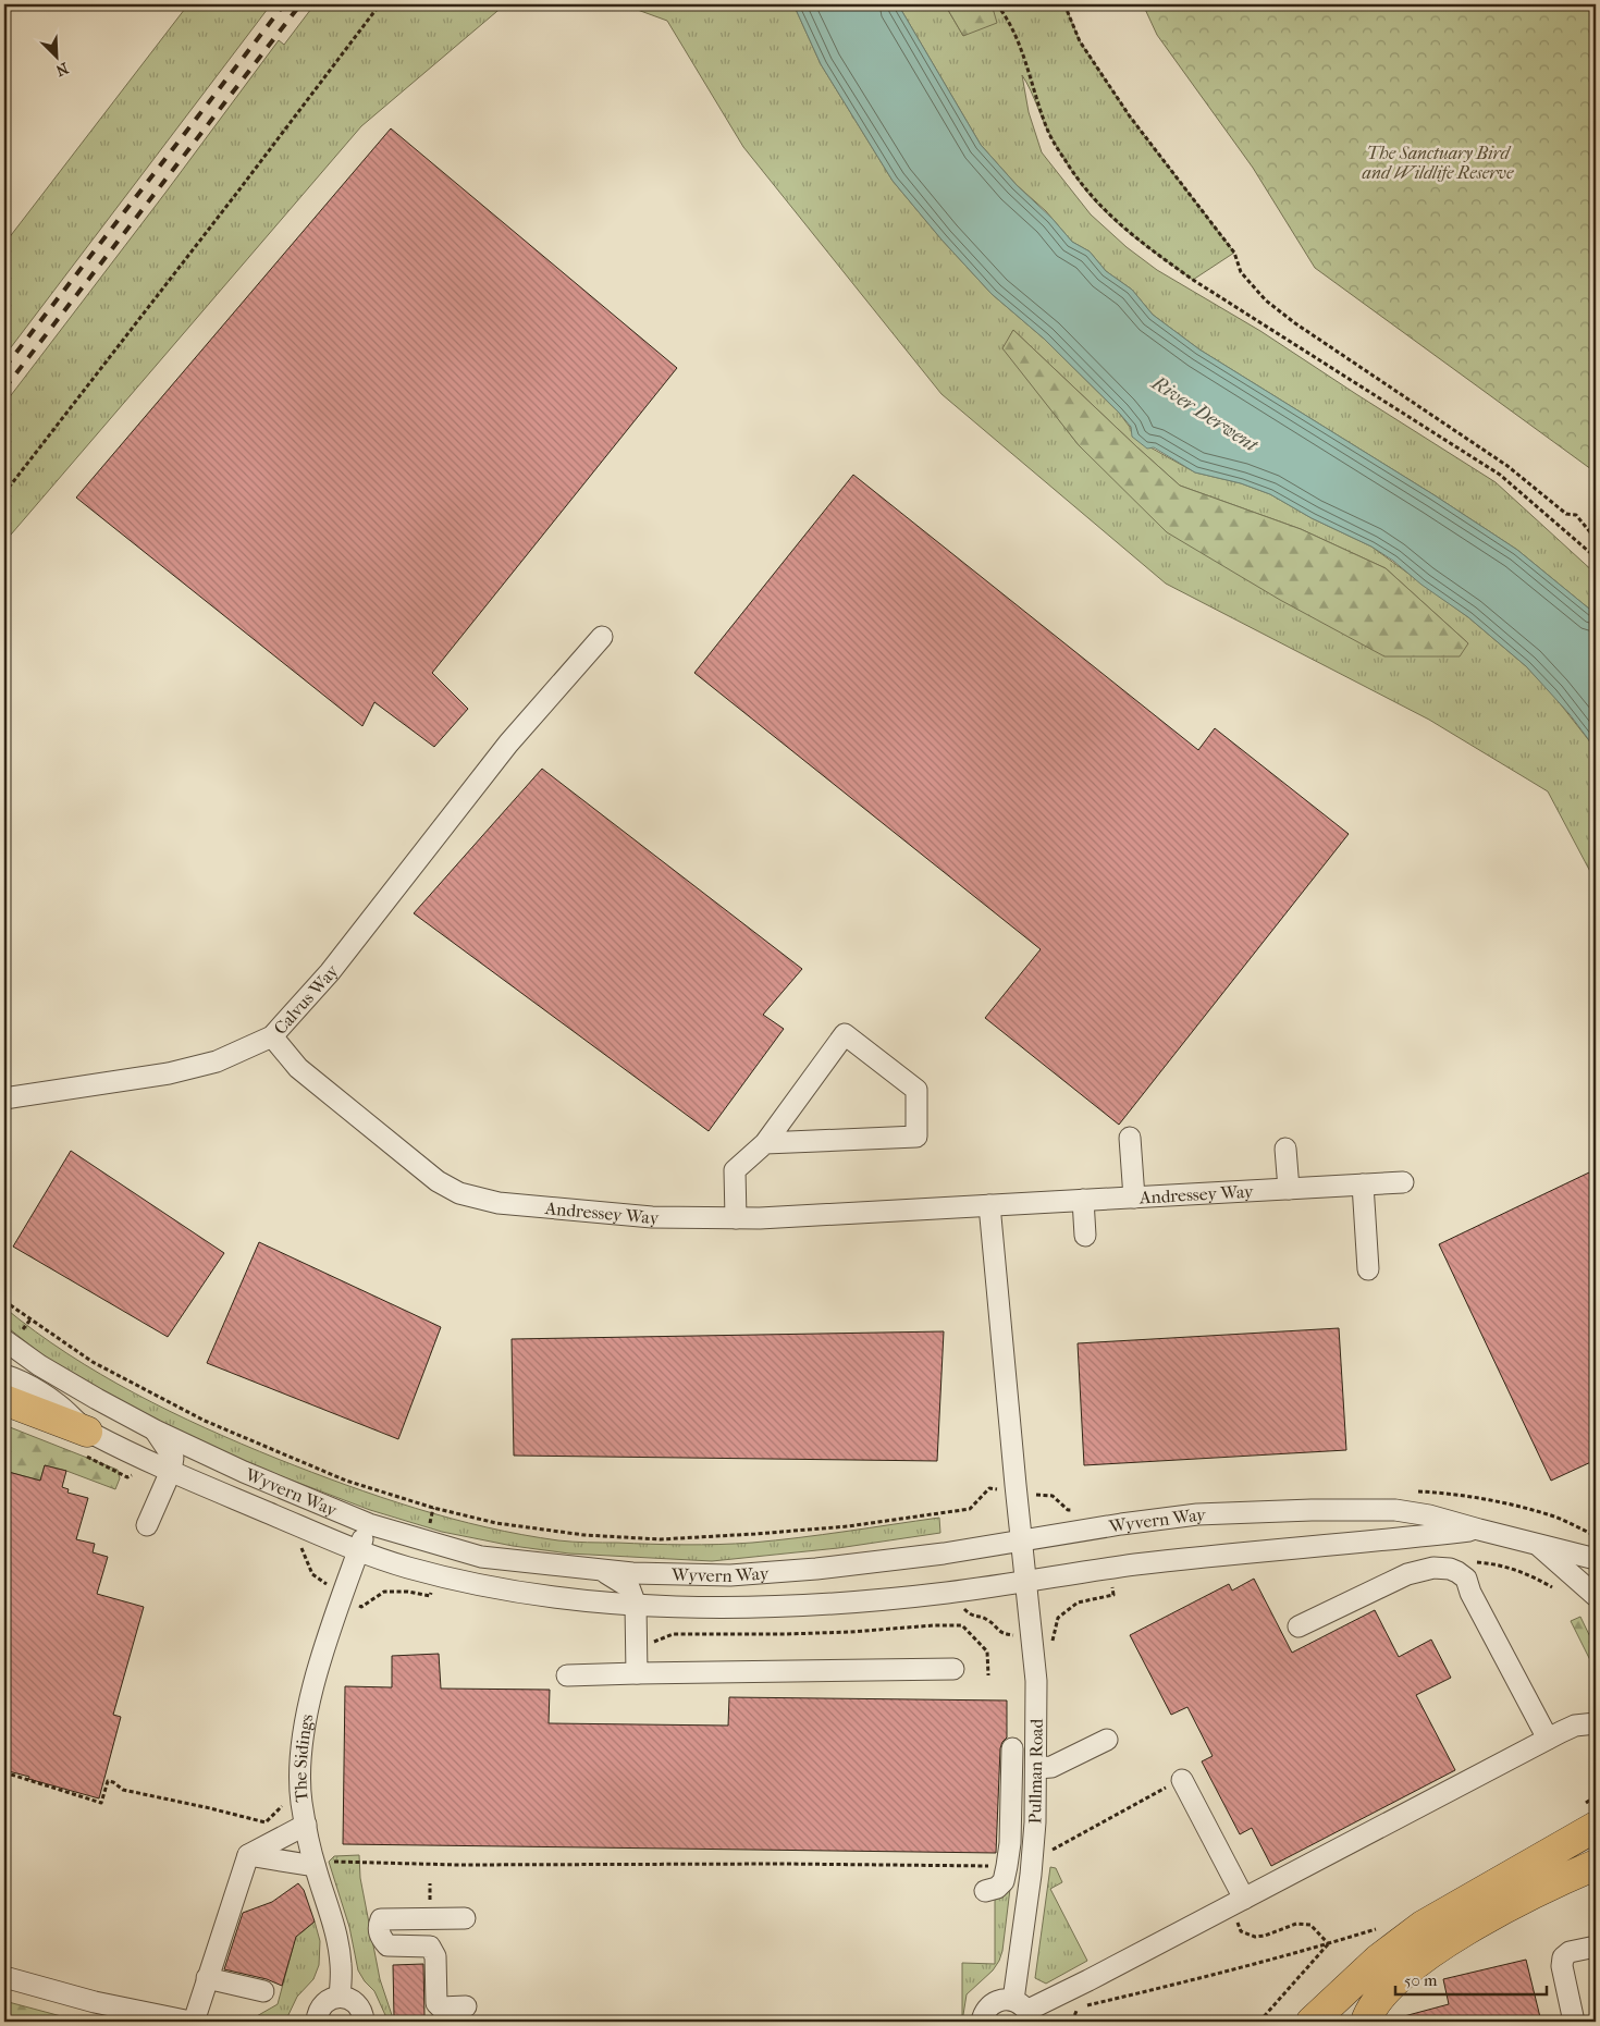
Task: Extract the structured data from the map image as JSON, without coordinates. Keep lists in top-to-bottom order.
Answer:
{
  "streets": {
    "street": [
      "Calvus Way",
      "Andressey Way",
      "Wyvern Way",
      "The Sidings",
      "Pullman Road"
    ]
  },
  "crossings": [
    ["Calvus Way", "Andressey Way"],
    ["Wyvern Way", "The Sidings"],
    ["Wyvern Way", "Pullman Road"]
  ],
  "water": ["River Derwent"],
  "parks": ["The Sanctuary Bird and Wildlife Reserve"],
  "scale_bar": "50 m",
  "north": "bottom right"
}
